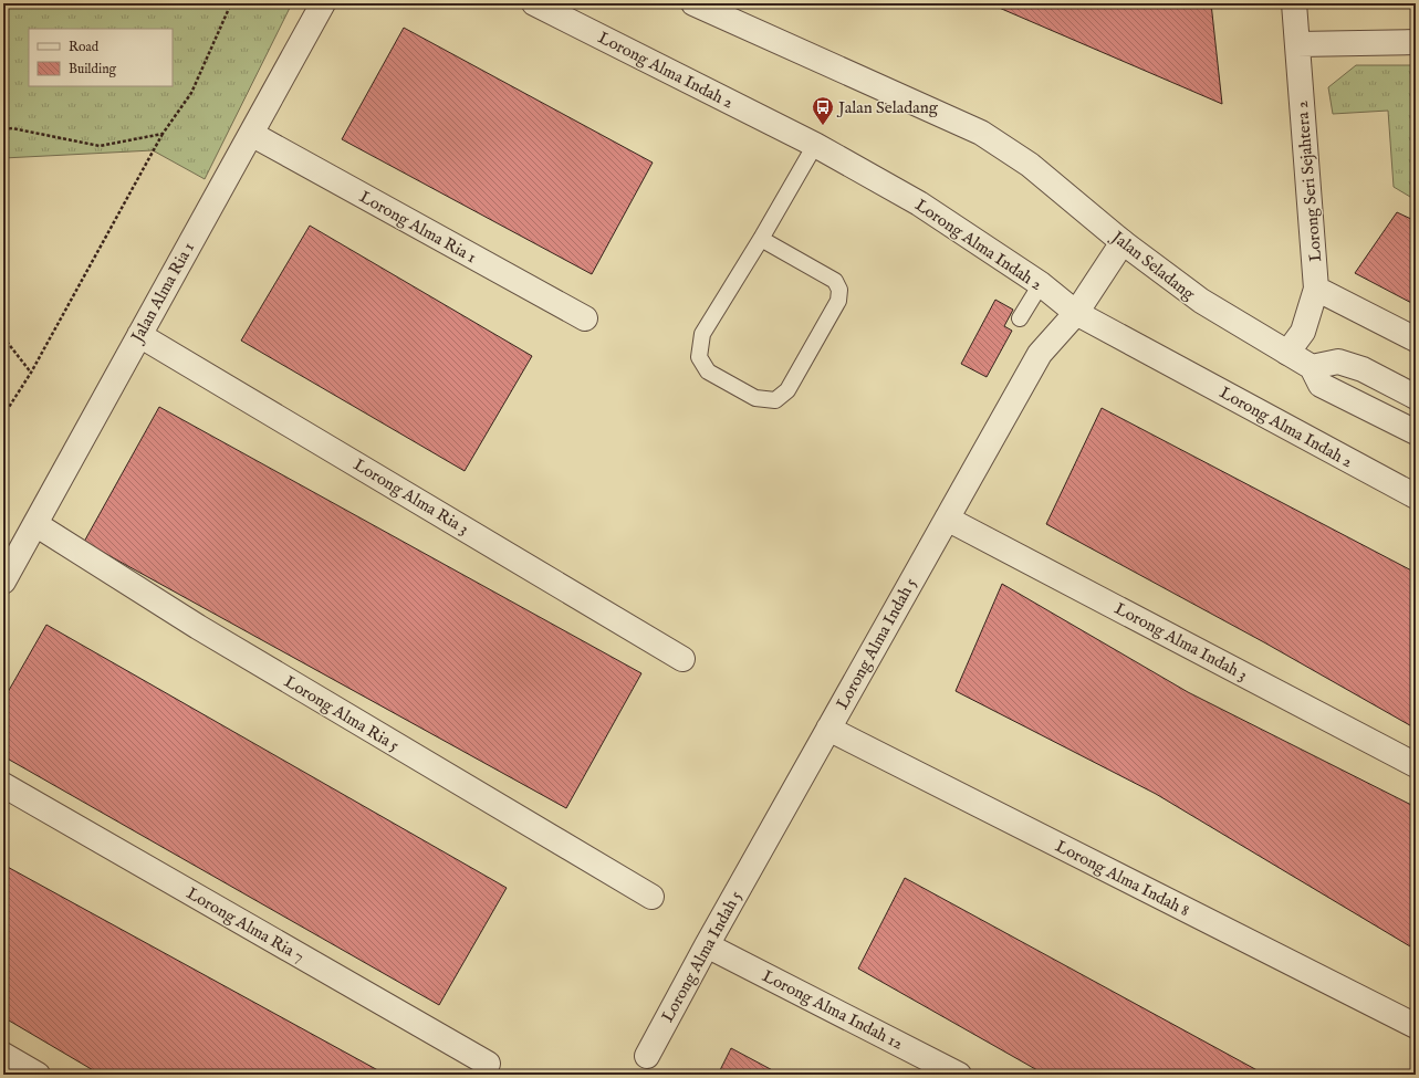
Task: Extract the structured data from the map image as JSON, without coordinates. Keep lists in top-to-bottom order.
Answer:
{
  "streets": {
    "street": [
      "Lorong Alma Indah 2",
      "Lorong Seri Sejahtera 2",
      "Lorong Alma Ria 1",
      "Jalan Seladang",
      "Jalan Alma Ria 1",
      "Lorong Alma Ria 3",
      "Lorong Alma Indah 3",
      "Lorong Alma Indah 5",
      "Lorong Alma Ria 5",
      "Lorong Alma Indah 8",
      "Lorong Alma Ria 7",
      "Lorong Alma Indah 12"
    ]
  },
  "crossings": [
    ["Lorong Alma Indah 2", "Lorong Alma Indah 5"],
    ["Lorong Seri Sejahtera 2", "Jalan Seladang"],
    ["Lorong Alma Ria 1", "Jalan Alma Ria 1"],
    ["Jalan Seladang", "Lorong Alma Indah 5"],
    ["Jalan Alma Ria 1", "Lorong Alma Ria 3"],
    ["Jalan Alma Ria 1", "Lorong Alma Ria 5"],
    ["Lorong Alma Indah 3", "Lorong Alma Indah 5"],
    ["Lorong Alma Indah 5", "Lorong Alma Indah 8"],
    ["Lorong Alma Indah 5", "Lorong Alma Indah 12"]
  ],
  "places": {
    "bus stop": ["Jalan Seladang"]
  },
  "legend": ["Road", "Building"]
}
